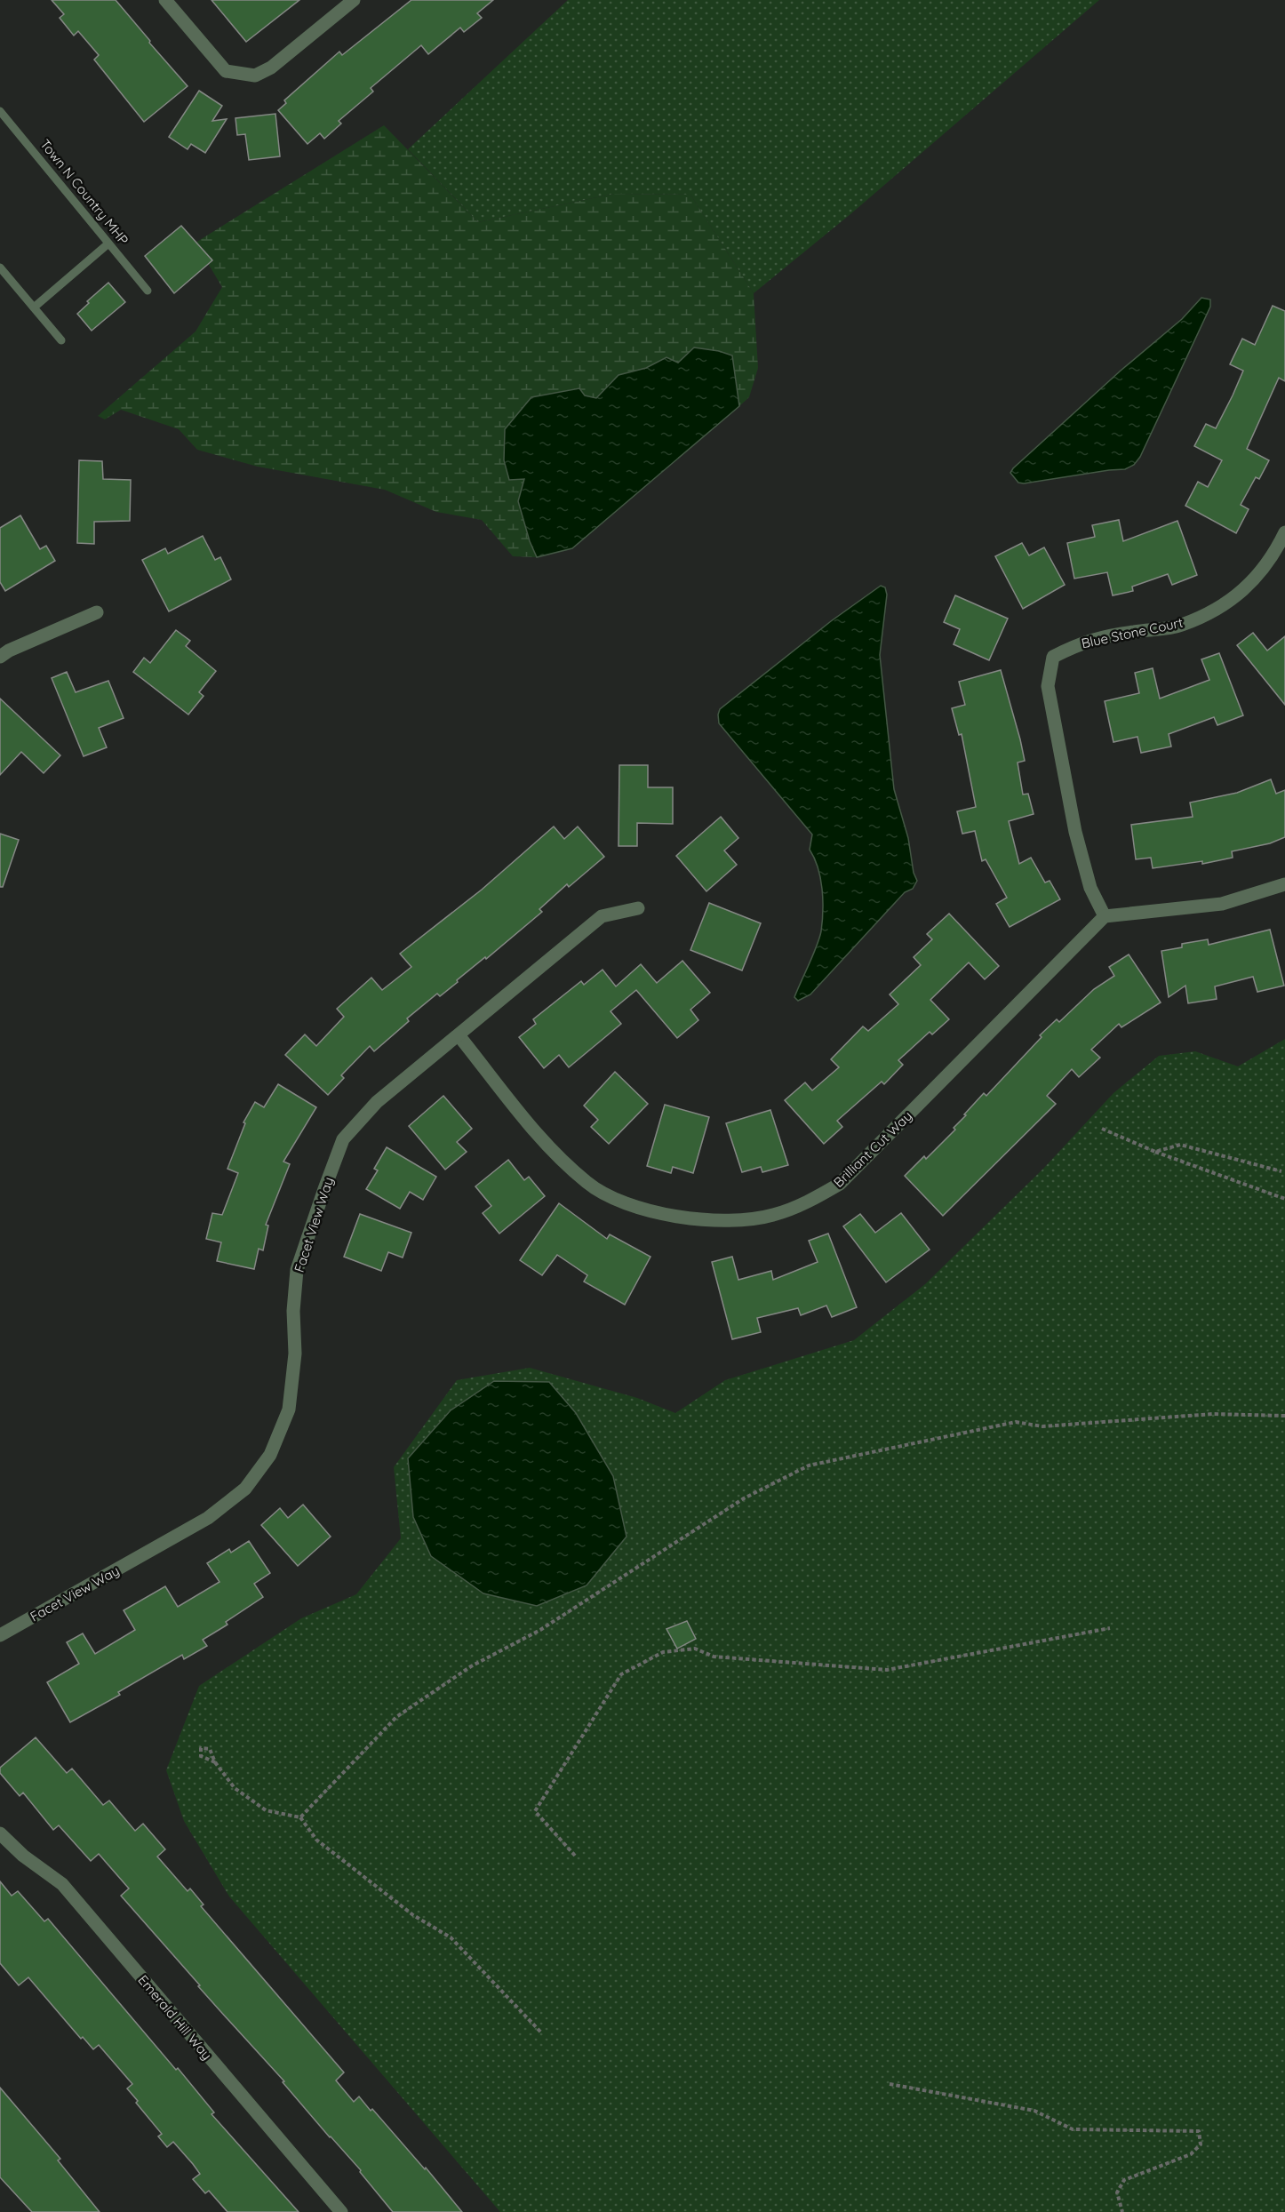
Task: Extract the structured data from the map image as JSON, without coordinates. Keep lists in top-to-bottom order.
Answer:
{
  "streets": {
    "street": [
      "Blue Stone Court",
      "Brilliant Cut Way",
      "Facet View Way",
      "Emerald Hill Way"
    ],
    "lane": ["Town N Country MHP"]
  },
  "crossings": [
    ["Blue Stone Court", "Brilliant Cut Way"],
    ["Brilliant Cut Way", "Facet View Way"]
  ]
}
